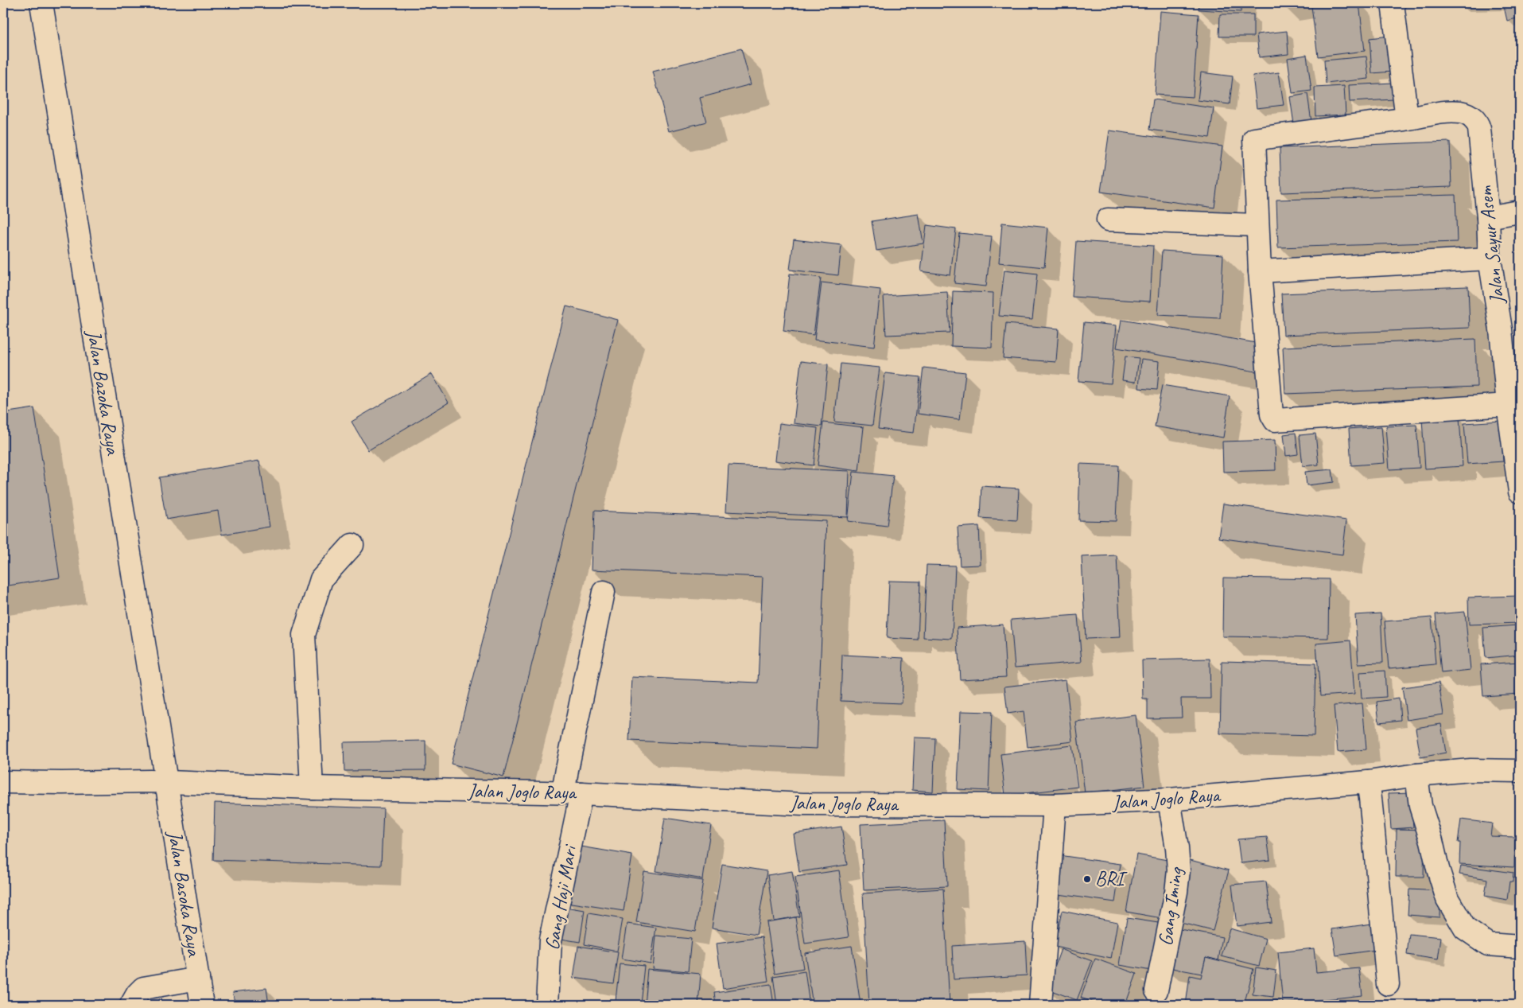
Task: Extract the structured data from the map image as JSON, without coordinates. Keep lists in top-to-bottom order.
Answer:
{
  "streets": {
    "street": [
      "Jalan Sayur Asem",
      "Jalan Bazoka Raya",
      "Jalan Joglo Raya",
      "Jalan Basoka Raya",
      "Gang Haji Mari",
      "Gang Iming"
    ]
  },
  "crossings": [
    ["Jalan Bazoka Raya", "Jalan Joglo Raya"],
    ["Jalan Bazoka Raya", "Jalan Basoka Raya"],
    ["Jalan Joglo Raya", "Jalan Basoka Raya"],
    ["Jalan Joglo Raya", "Gang Haji Mari"],
    ["Jalan Joglo Raya", "Gang Iming"]
  ],
  "places": ["BRI"]
}
